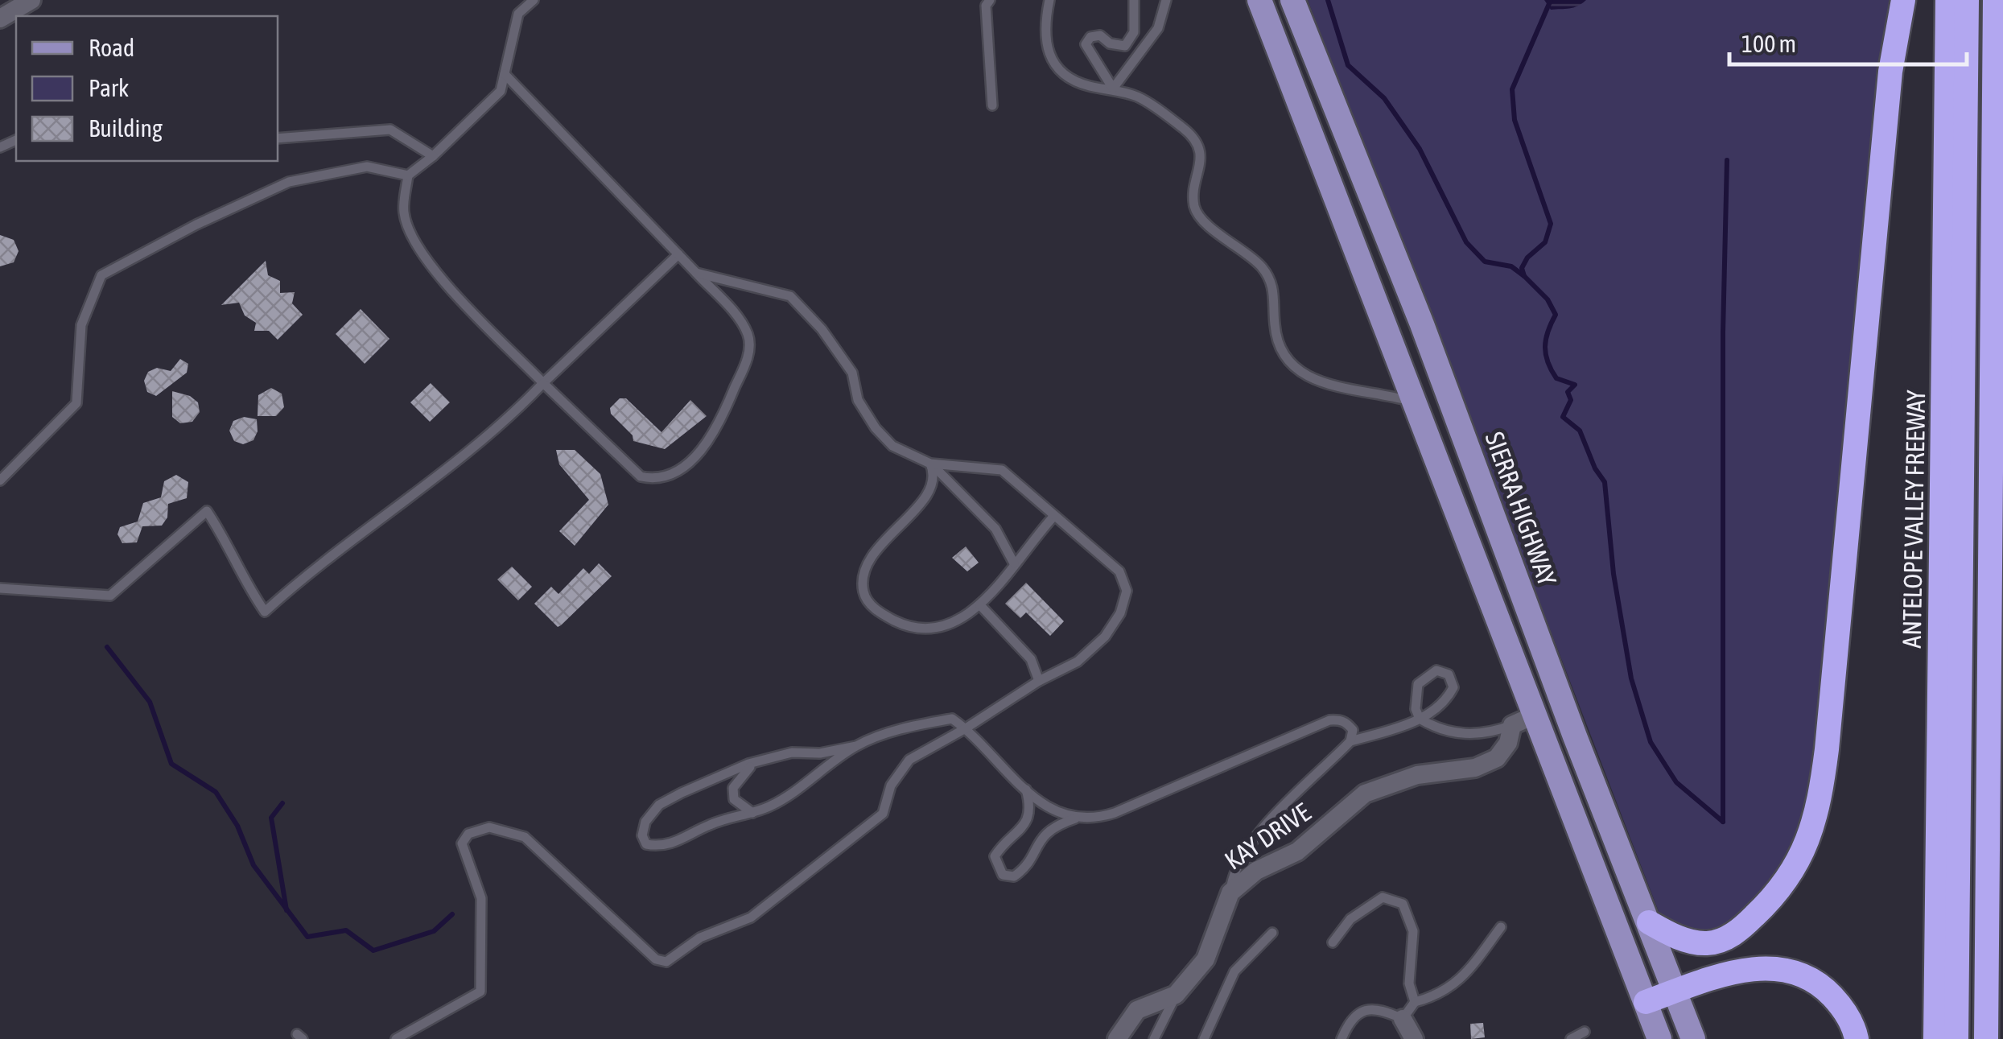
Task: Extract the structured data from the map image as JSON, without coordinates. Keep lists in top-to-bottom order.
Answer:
{
  "streets": {
    "highway": ["ANTELOPE VALLEY FREEWAY"],
    "main road": ["SIERRA HIGHWAY"],
    "street": ["KAY DRIVE"]
  },
  "legend": ["Road", "Park", "Building"],
  "scale_bar": "100 m"
}
